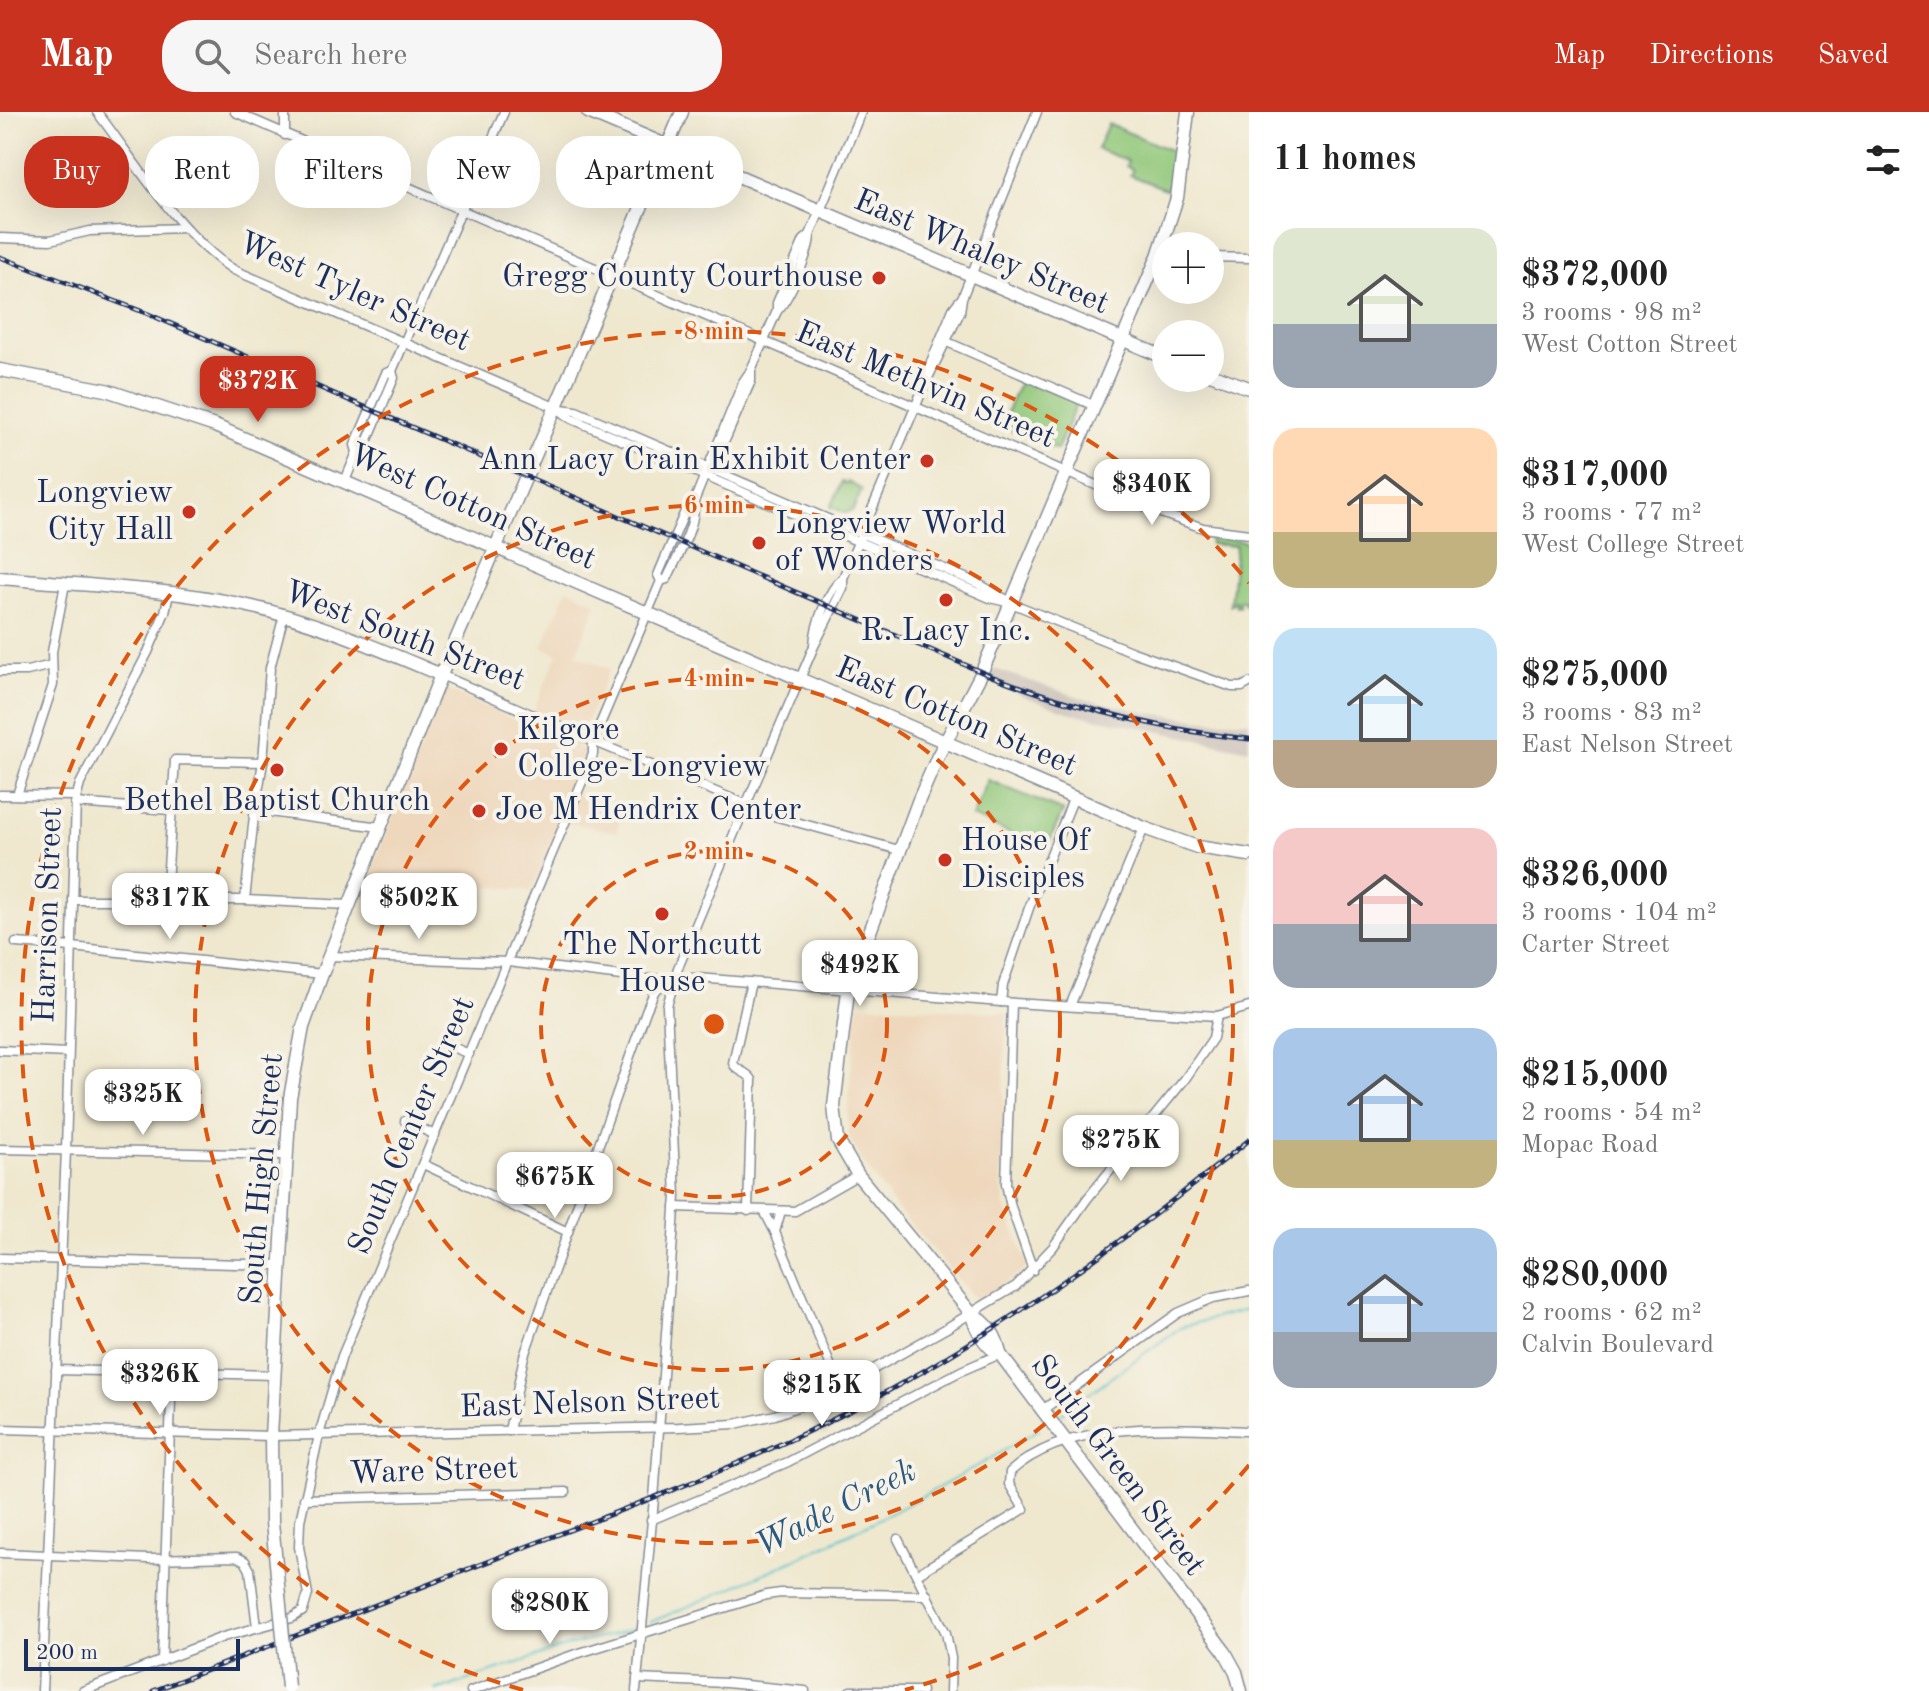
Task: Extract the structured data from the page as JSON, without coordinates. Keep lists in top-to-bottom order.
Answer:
{
  "streets": {
    "main road": [
      "East Whaley Street",
      "West Cotton Street",
      "West South Street",
      "East Cotton Street",
      "South High Street",
      "South Green Street"
    ],
    "street": [
      "West Tyler Street",
      "East Methvin Street",
      "Harrison Street",
      "South Center Street",
      "East Nelson Street",
      "Ware Street"
    ]
  },
  "crossings": [
    ["East Whaley Street", "South Center Street"],
    ["East Whaley Street", "South Green Street"],
    ["West Tyler Street", "South Center Street"],
    ["West Tyler Street", "South High Street"],
    ["West Tyler Street", "South Green Street"],
    ["East Methvin Street", "South Center Street"],
    ["East Methvin Street", "South High Street"],
    ["East Methvin Street", "South Green Street"],
    ["West Cotton Street", "East Cotton Street"],
    ["West Cotton Street", "South Center Street"],
    ["West Cotton Street", "South High Street"],
    ["West South Street", "Harrison Street"],
    ["West South Street", "South Center Street"],
    ["West South Street", "South High Street"],
    ["West South Street", "South Green Street"],
    ["East Cotton Street", "South Center Street"],
    ["East Cotton Street", "South Green Street"],
    ["Harrison Street", "East Nelson Street"],
    ["South Center Street", "East Nelson Street"],
    ["South Center Street", "Ware Street"],
    ["South High Street", "East Nelson Street"],
    ["East Nelson Street", "South Green Street"]
  ],
  "water": ["Wade Creek"],
  "places": [
    "Gregg County Courthouse",
    "Ann Lacy Crain Exhibit Center",
    "Longview City Hall",
    "Longview World of Wonders",
    "R. Lacy Inc.",
    "Kilgore College-Longview",
    "Bethel Baptist Church",
    "Joe M Hendrix Center",
    "House Of Disciples",
    "The Northcutt House"
  ],
  "scale_bar": "200 m",
  "page": {
    "header": "Map",
    "search": "Search here",
    "nav": ["Map", "Directions", "Saved"],
    "heading": "11 homes",
    "chip": [
      "Buy",
      "Rent",
      "Filters",
      "New",
      "Apartment"
    ],
    "list": [
      {
        "name": "$372,000",
        "note": "3 rooms · 98 m² · West Cotton Street"
      },
      {
        "name": "$317,000",
        "note": "3 rooms · 77 m² · West College Street"
      },
      {
        "name": "$275,000",
        "note": "3 rooms · 83 m² · East Nelson Street"
      },
      {
        "name": "$326,000",
        "note": "3 rooms · 104 m² · Carter Street"
      },
      {
        "name": "$215,000",
        "note": "2 rooms · 54 m² · Mopac Road"
      },
      {
        "name": "$280,000",
        "note": "2 rooms · 62 m² · Calvin Boulevard"
      }
    ],
    "map_buttons": ["+", "−"],
    "price": [
      "$372K",
      "$340K",
      "$317K",
      "$502K",
      "$492K",
      "$325K",
      "$275K",
      "$675K",
      "$326K",
      "$215K",
      "$280K"
    ],
    "scale": "200 m"
  },
  "rings": [
    "8 min",
    "6 min",
    "4 min",
    "2 min"
  ]
}
